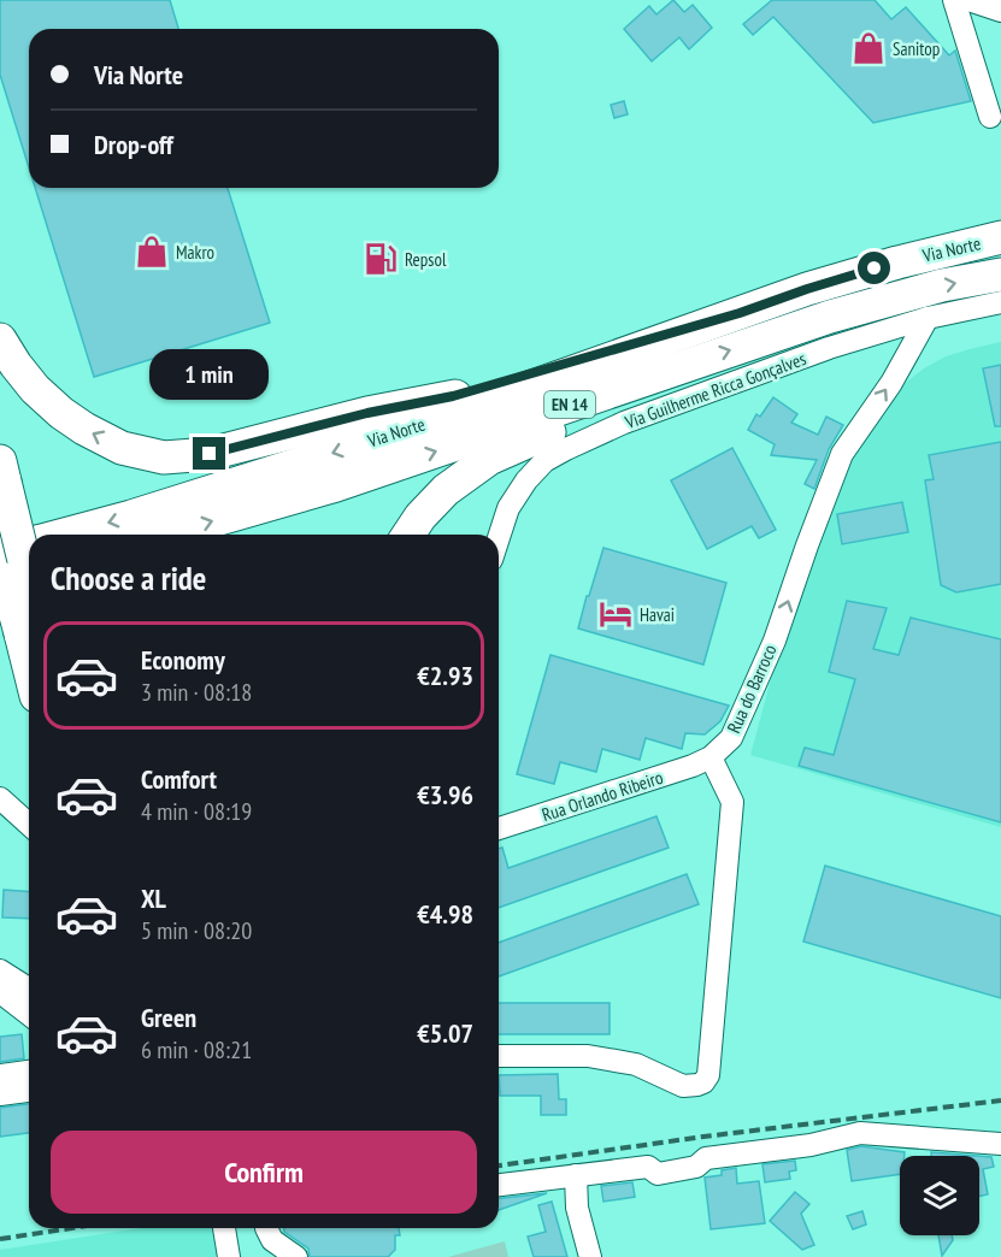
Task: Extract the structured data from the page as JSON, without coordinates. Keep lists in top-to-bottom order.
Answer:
{
  "streets": {
    "highway": ["Via Norte", "EN 14"],
    "street": ["Via Guilherme Ricca Gonçalves", "Rua do Barroco", "Rua Orlando Ribeiro"]
  },
  "crossings": [
    ["Via Guilherme Ricca Gonçalves", "Rua do Barroco"],
    ["Rua do Barroco", "Rua Orlando Ribeiro"]
  ],
  "one_way": ["Rua do Barroco"],
  "places": {
    "shop": ["Sanitop", "Makro"],
    "fuel station": ["Repsol"],
    "hotel": ["Havai"]
  },
  "page": {
    "banner": ["Via Norte", "Drop-off"],
    "bubble": "1 min",
    "heading": "Choose a ride",
    "list": [
      {
        "name": "Economy",
        "note": "3 min · 08:18",
        "value": "€2.93"
      },
      {
        "name": "Comfort",
        "note": "4 min · 08:19",
        "value": "€3.96"
      },
      {
        "name": "XL",
        "note": "5 min · 08:20",
        "value": "€4.98"
      },
      {
        "name": "Green",
        "note": "6 min · 08:21",
        "value": "€5.07"
      }
    ],
    "buttons": "Confirm"
  }
}
